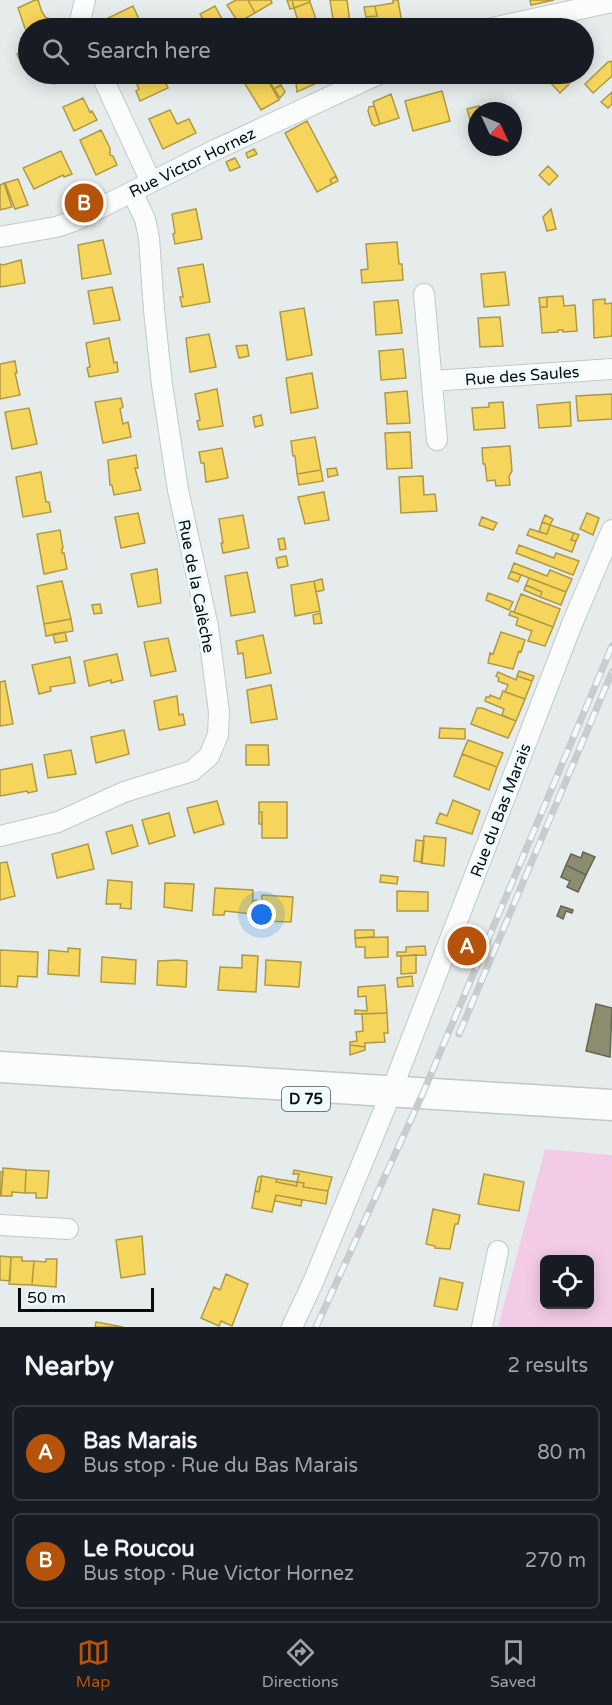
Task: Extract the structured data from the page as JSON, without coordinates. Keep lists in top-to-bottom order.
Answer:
{
  "streets": {
    "main road": ["D 75"],
    "street": [
      "Rue Victor Hornez",
      "Rue des Saules",
      "Rue de la Calèche",
      "Rue du Bas Marais"
    ]
  },
  "crossings": [
    ["Rue Victor Hornez", "Rue de la Calèche"],
    ["Rue du Bas Marais", "D 75"]
  ],
  "scale_bar": "50 m",
  "north": "bottom right",
  "page": {
    "search": "Search here",
    "pins": ["B", "A"],
    "scale": "50 m",
    "heading": ["Nearby", "2 results"],
    "list": [
      {
        "mark": "A",
        "name": "Bas Marais",
        "note": "Bus stop · Rue du Bas Marais",
        "value": "80 m"
      },
      {
        "mark": "B",
        "name": "Le Roucou",
        "note": "Bus stop · Rue Victor Hornez",
        "value": "270 m"
      }
    ],
    "nav": ["Map", "Directions", "Saved"]
  }
}
